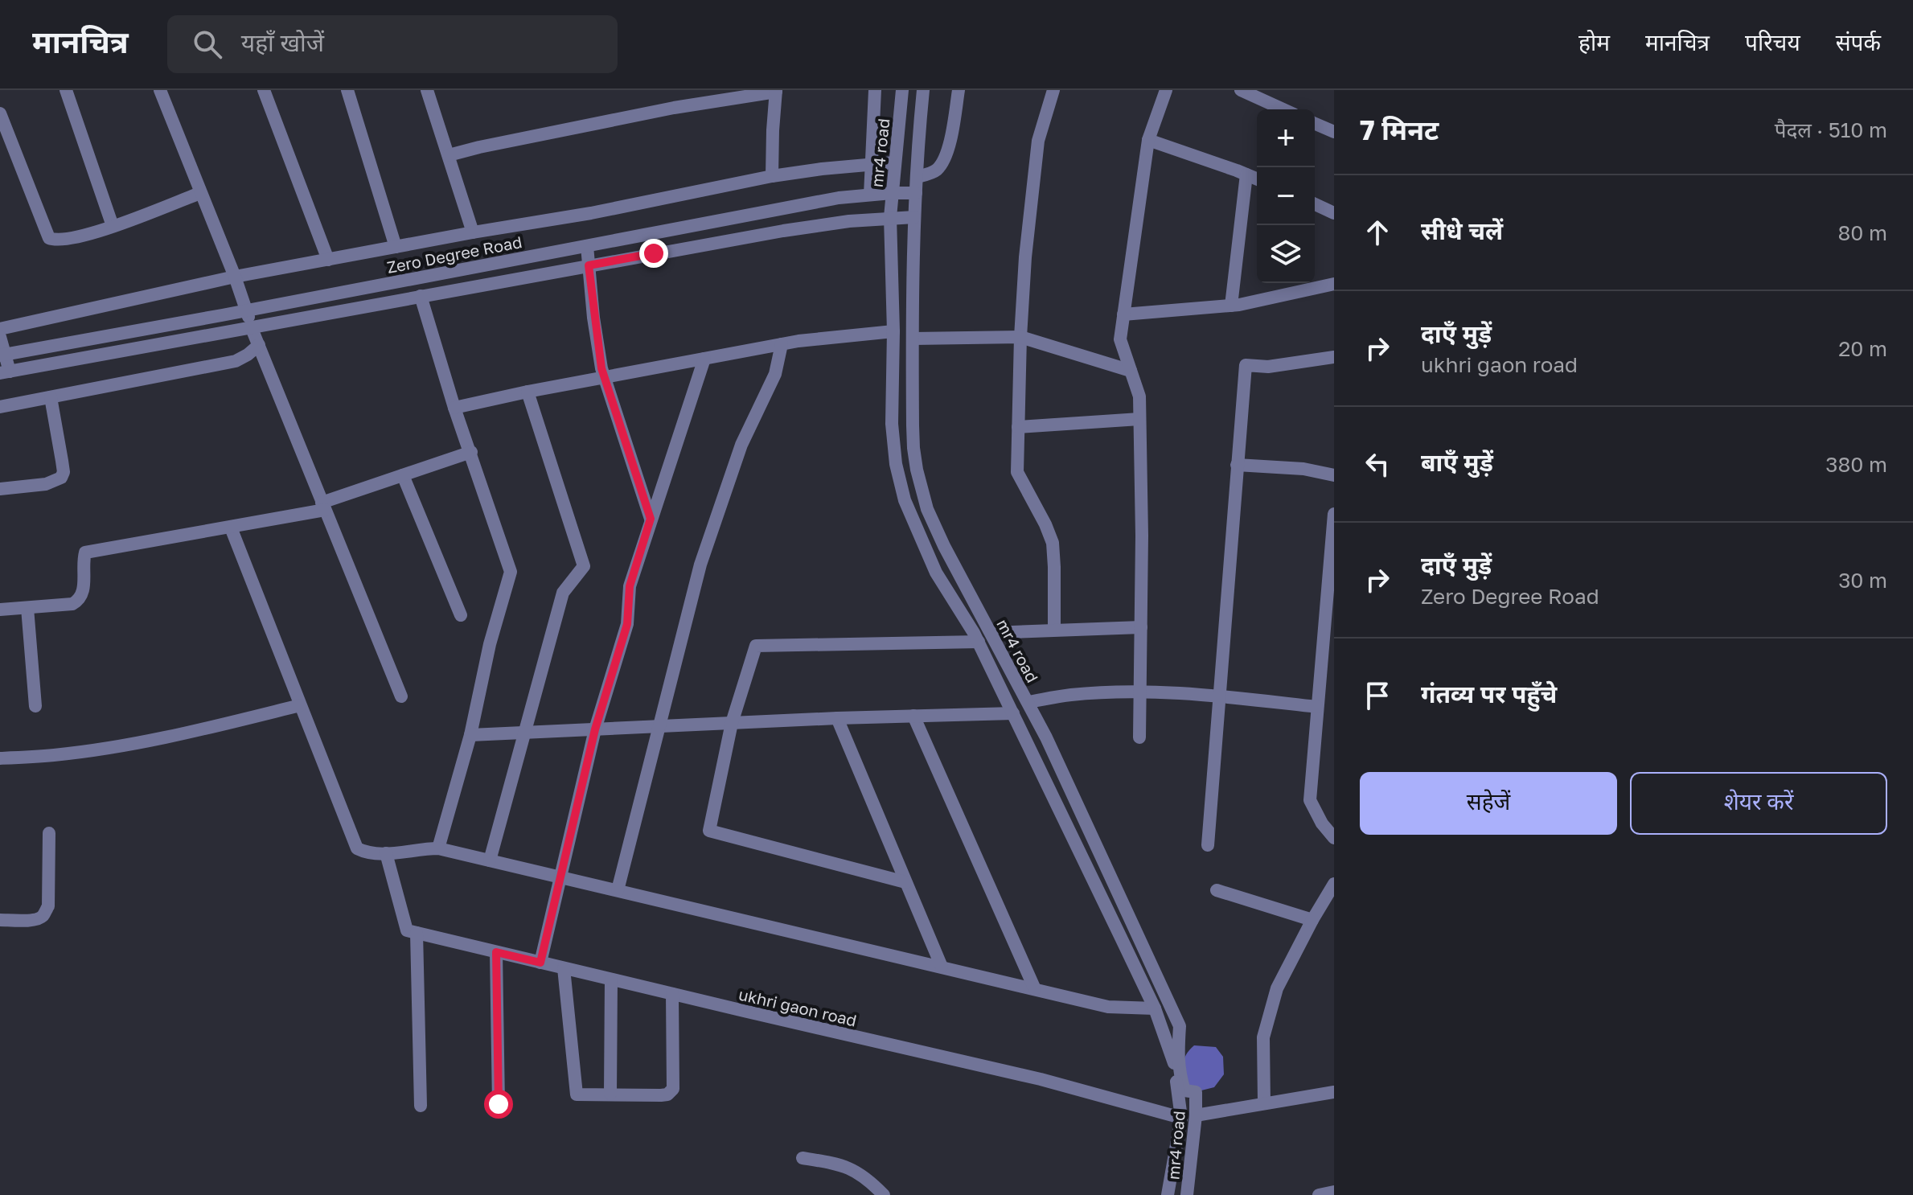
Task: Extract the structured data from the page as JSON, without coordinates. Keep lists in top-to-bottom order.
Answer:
{
  "streets": {
    "street": ["mr4 road", "Zero Degree Road", "ukhri gaon road"]
  },
  "crossings": [
    ["mr4 road", "Zero Degree Road"],
    ["mr4 road", "ukhri gaon road"]
  ],
  "page": {
    "header": "मानचित्र",
    "search": "यहाँ खोजें",
    "nav": [
      "होम",
      "मानचित्र",
      "परिचय",
      "संपर्क"
    ],
    "heading": ["7 मिनट", "पैदल · 510 m"],
    "map_buttons": ["+", "−"],
    "list": [
      ["सीधे चलें", "80 m"],
      ["दाएँ मुड़ें", "ukhri gaon road", "20 m"],
      ["बाएँ मुड़ें", "380 m"],
      ["दाएँ मुड़ें", "Zero Degree Road", "30 m"],
      "गंतव्य पर पहुँचे"
    ],
    "buttons": ["सहेजें", "शेयर करें"]
  }
}
